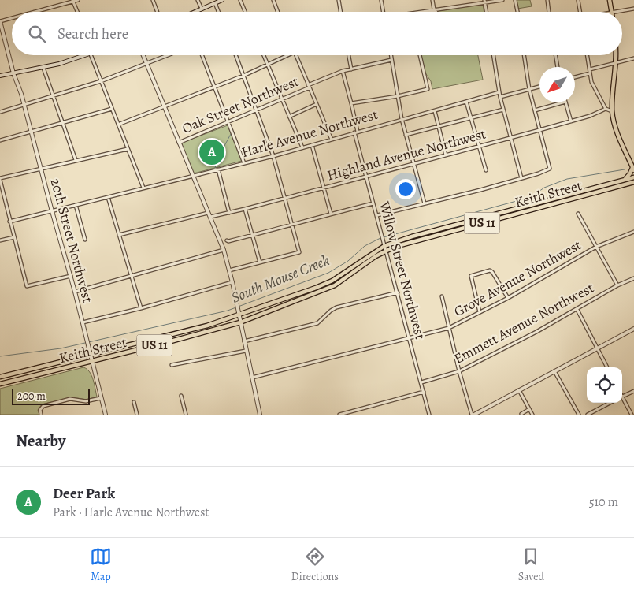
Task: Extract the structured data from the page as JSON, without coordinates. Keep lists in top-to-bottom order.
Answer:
{
  "streets": {
    "main road": ["Keith Street", "US 11"],
    "street": [
      "Oak Street Northwest",
      "Harle Avenue Northwest",
      "Highland Avenue Northwest",
      "20th Street Northwest",
      "Willow Street Northwest",
      "Grove Avenue Northwest",
      "Emmett Avenue Northwest"
    ]
  },
  "crossings": [
    ["Oak Street Northwest", "Willow Street Northwest"],
    ["Harle Avenue Northwest", "20th Street Northwest"],
    ["Harle Avenue Northwest", "Willow Street Northwest"],
    ["Highland Avenue Northwest", "Willow Street Northwest"],
    ["Keith Street", "20th Street Northwest"],
    ["Keith Street", "Willow Street Northwest"],
    ["Willow Street Northwest", "Grove Avenue Northwest"],
    ["Willow Street Northwest", "Emmett Avenue Northwest"]
  ],
  "water": ["South Mouse Creek"],
  "scale_bar": "200 m",
  "north": "bottom left",
  "page": {
    "search": "Search here",
    "pins": "A",
    "scale": "200 m",
    "heading": "Nearby",
    "list": [
      {
        "mark": "A",
        "name": "Deer Park",
        "note": "Park · Harle Avenue Northwest",
        "value": "510 m"
      }
    ],
    "nav": ["Map", "Directions", "Saved"]
  }
}
